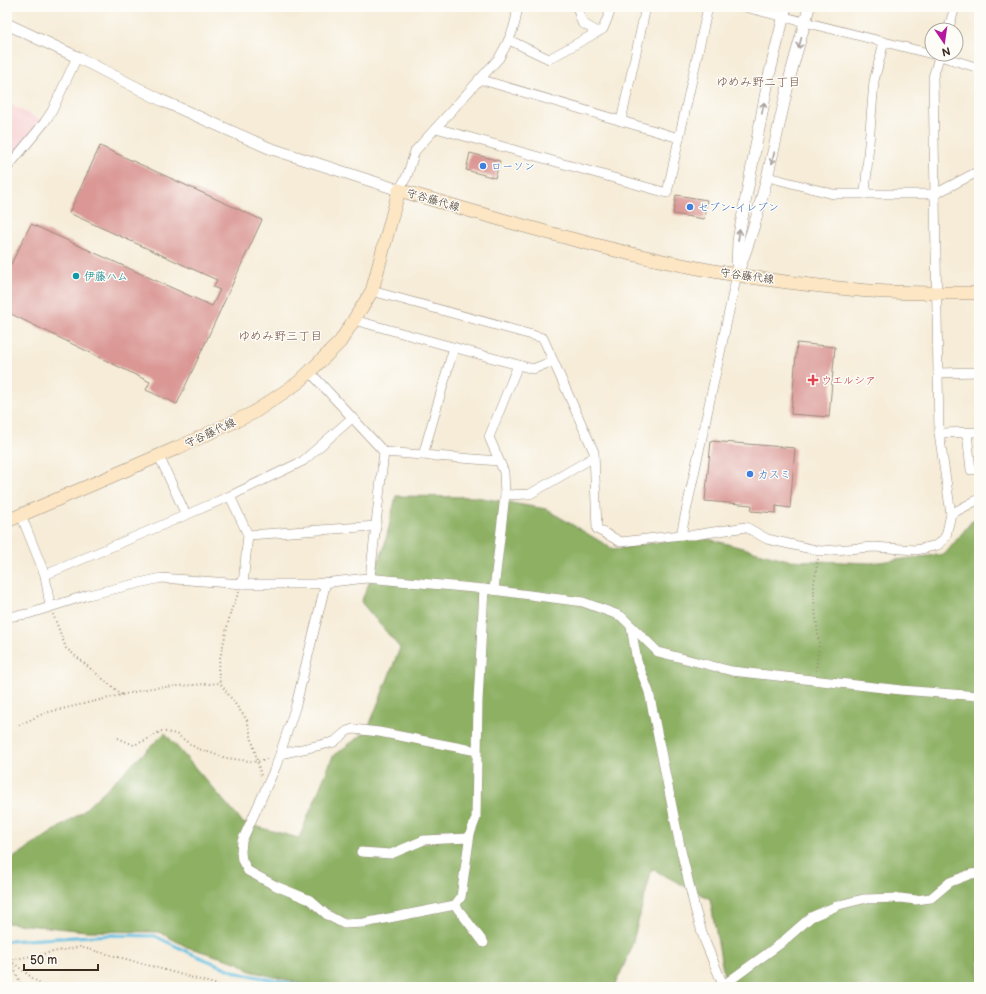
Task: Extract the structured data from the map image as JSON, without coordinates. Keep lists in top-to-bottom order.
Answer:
{
  "streets": {
    "main road": ["守谷藤代線"]
  },
  "districts": ["ゆめみ野二丁目", "ゆめみ野三丁目"],
  "places": {
    "other": [
      "ローソン",
      "セブン-イレブン",
      "伊藤ハム",
      "カスミ"
    ],
    "health": ["ウエルシア"]
  },
  "scale_bar": "50 m",
  "north": "bottom"
}
